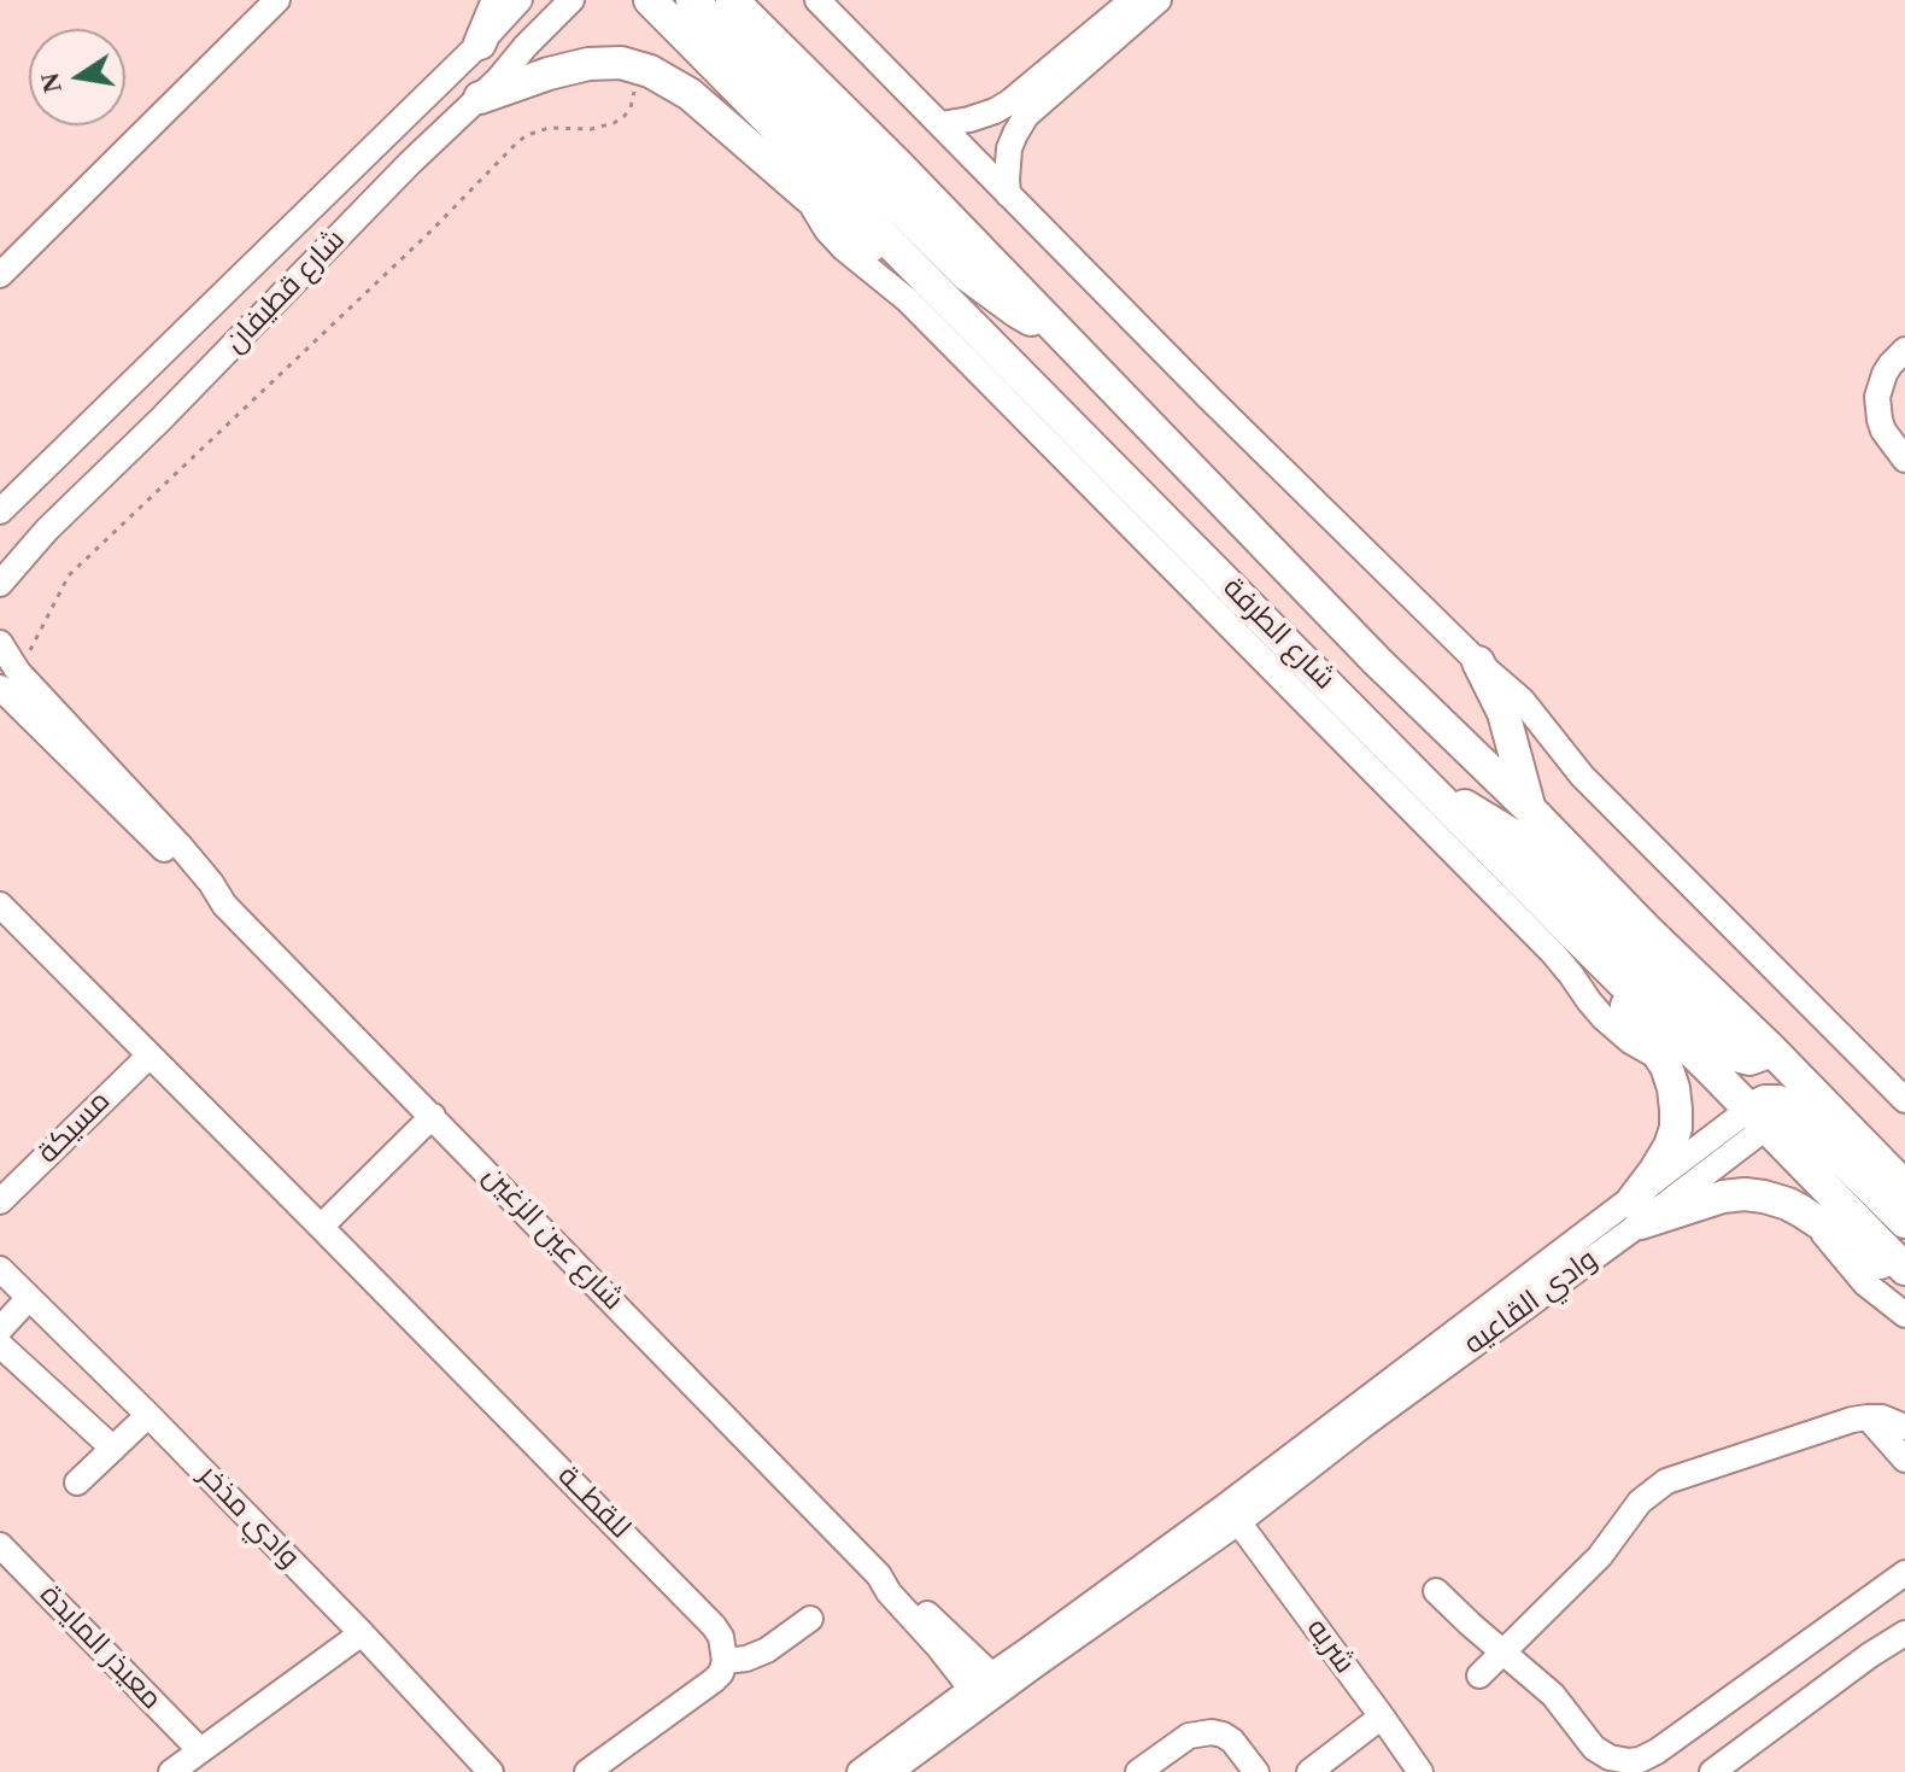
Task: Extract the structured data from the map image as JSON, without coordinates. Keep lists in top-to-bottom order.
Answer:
{
  "streets": {
    "main road": ["شارع الطرفة"],
    "street": [
      "شارع قطيفان",
      "مسيكة",
      "شارع عين الزغين",
      "وادي القاعيه",
      "للقطــة",
      "وادي مذخر",
      "شريه",
      "معيذر المايدة"
    ]
  },
  "crossings": [
    ["شارع الطرفة", "وادي القاعيه"],
    ["مسيكة", "للقطــة"],
    ["شارع عين الزغين", "وادي القاعيه"],
    ["وادي القاعيه", "شريه"]
  ],
  "north": "left"
}
